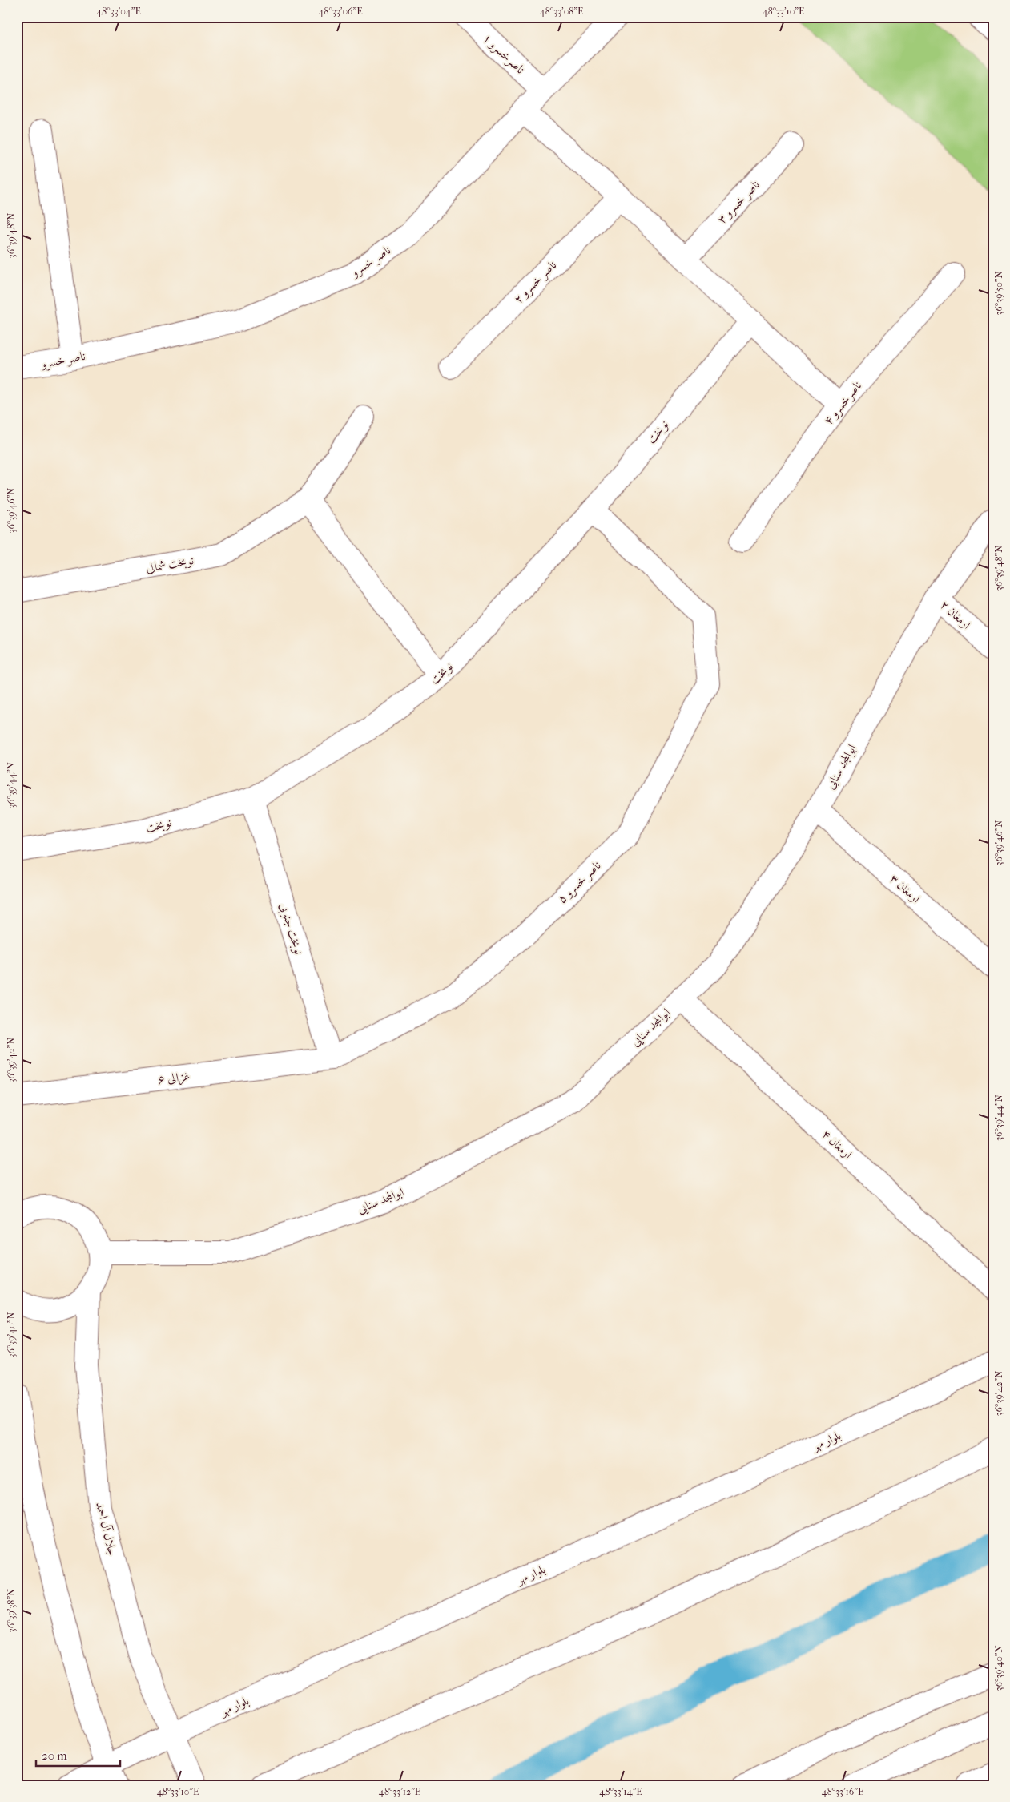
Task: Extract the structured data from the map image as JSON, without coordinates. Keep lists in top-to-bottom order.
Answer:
{
  "streets": {
    "street": [
      "ناصرخسرو ۱",
      "ناصر خسرو ۳",
      "ناصر خسرو",
      "ناصر خسرو ۲",
      "ناصرخسرو ۴",
      "نوبخت",
      "نوبخت شمالی",
      "ارمغان ۲",
      "ابوالمجد سنایی",
      "ناصر خسرو ۵",
      "ارمغان ۳",
      "نوبخت جنوبی",
      "غزالی ۶",
      "ارمغان ۴",
      "بلوار مهر",
      "جلال آل احمد"
    ]
  },
  "crossings": [
    ["ناصرخسرو ۱", "ناصر خسرو"],
    ["نوبخت", "ناصر خسرو ۵"],
    ["نوبخت", "نوبخت جنوبی"],
    ["ارمغان ۲", "ابوالمجد سنایی"],
    ["ابوالمجد سنایی", "ارمغان ۳"],
    ["ابوالمجد سنایی", "ارمغان ۴"],
    ["ناصر خسرو ۵", "نوبخت جنوبی"],
    ["ناصر خسرو ۵", "غزالی ۶"],
    ["نوبخت جنوبی", "غزالی ۶"],
    ["بلوار مهر", "جلال آل احمد"]
  ],
  "scale_bar": "20 m",
  "coordinates": [
    "48°33'04\"E",
    "48°33'06\"E",
    "48°33'08\"E",
    "48°33'10\"E",
    "36°39'48\"N",
    "36°39'50\"N",
    "36°39'46\"N",
    "36°39'44\"N",
    "36°39'42\"N",
    "36°39'40\"N",
    "36°39'38\"N",
    "48°33'12\"E",
    "48°33'14\"E",
    "48°33'16\"E"
  ]
}
